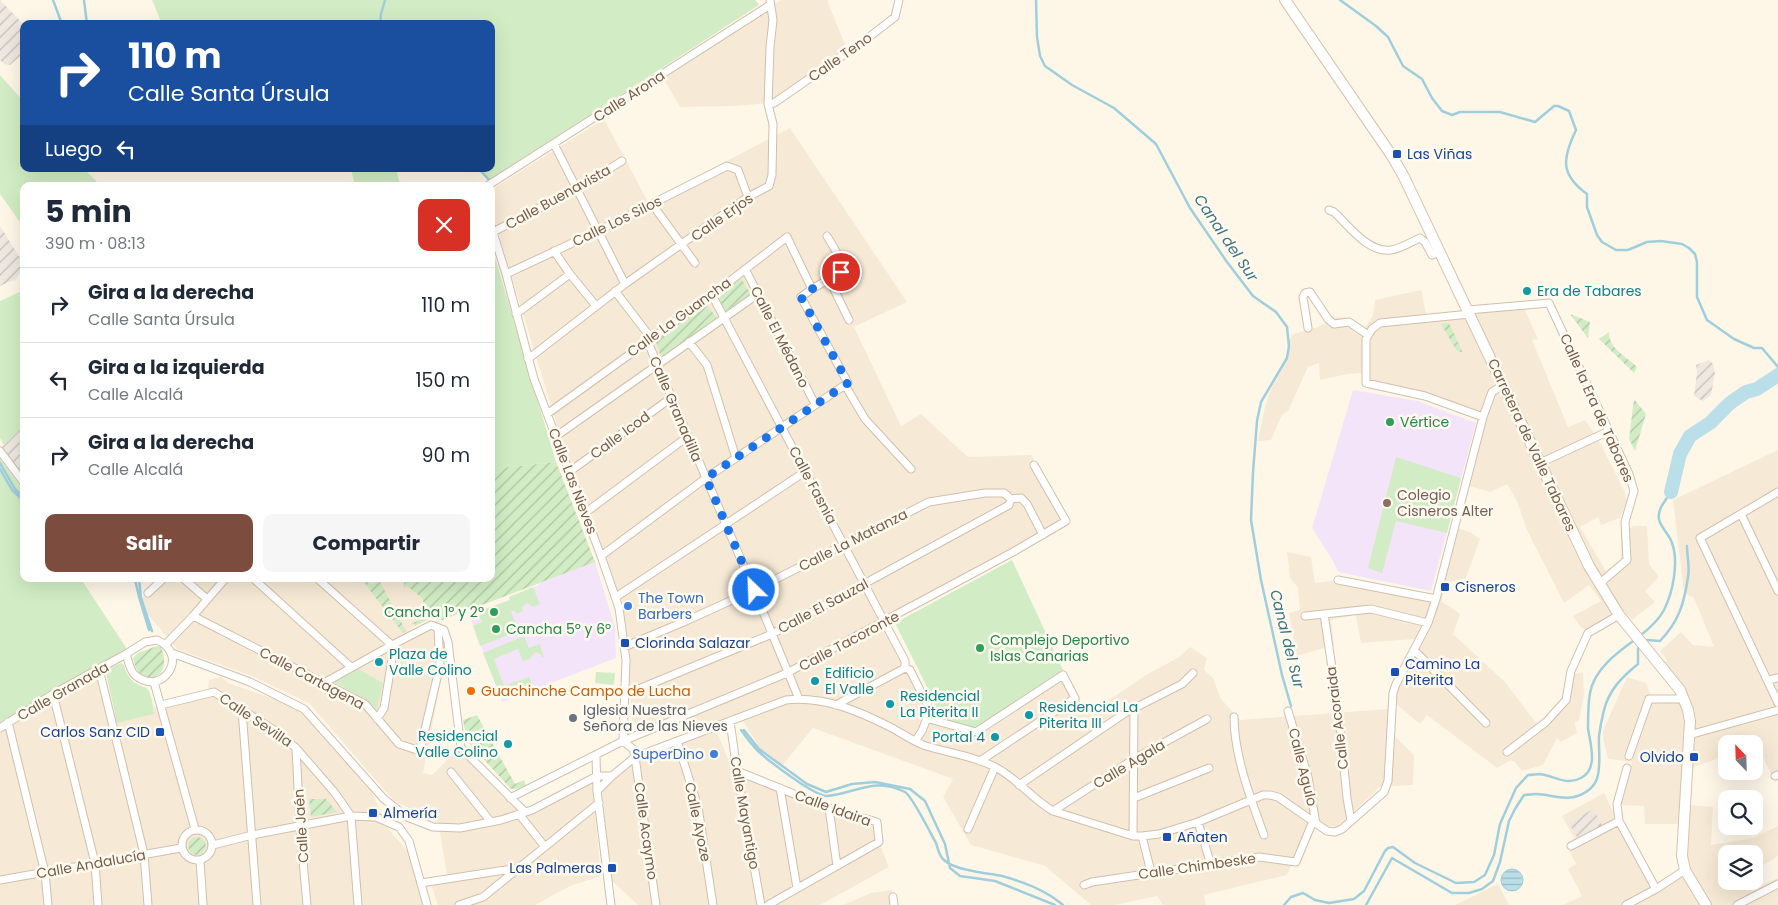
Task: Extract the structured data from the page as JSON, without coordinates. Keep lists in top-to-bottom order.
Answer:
{
  "streets": {
    "main road": ["Carretera de Valle Tabares"],
    "street": [
      "Calle Teno",
      "Calle Arona",
      "Calle Buenavista",
      "Calle Erjos",
      "Calle Los Silos",
      "Calle La Guancha",
      "Calle El Médano",
      "Calle la Era de Tabares",
      "Calle Granadilla",
      "Calle Icod",
      "Calle Las Nieves",
      "Calle Fasnia",
      "Calle La Matanza",
      "Calle El Sauzal",
      "Calle Tacoronte",
      "Calle Cartagena",
      "Calle Granada",
      "Calle Acoraida",
      "Calle Sevilla",
      "Calle Agala",
      "Calle Agulo",
      "Calle Idaira",
      "Calle Mayantigo",
      "Calle Ayoze",
      "Calle Jaén",
      "Calle Acaymo",
      "Calle Andalucía",
      "Calle Chimbeske"
    ]
  },
  "crossings": [
    ["Calle Teno", "Calle Erjos"],
    ["Calle Arona", "Calle Erjos"],
    ["Calle Erjos", "Calle Los Silos"],
    ["Calle Erjos", "Calle Granadilla"],
    ["Calle Erjos", "Calle Las Nieves"],
    ["Calle Los Silos", "Calle Las Nieves"],
    ["Calle La Guancha", "Calle El Médano"],
    ["Calle La Guancha", "Calle Granadilla"],
    ["Calle La Guancha", "Calle Las Nieves"],
    ["Calle La Guancha", "Calle Fasnia"],
    ["Calle la Era de Tabares", "Carretera de Valle Tabares"],
    ["Calle Granadilla", "Calle Icod"],
    ["Calle Granadilla", "Calle La Matanza"],
    ["Calle Granadilla", "Calle El Sauzal"],
    ["Calle Granadilla", "Calle Tacoronte"],
    ["Calle Icod", "Calle Las Nieves"],
    ["Calle Las Nieves", "Calle La Matanza"],
    ["Calle Las Nieves", "Calle El Sauzal"],
    ["Calle Las Nieves", "Calle Tacoronte"],
    ["Calle Fasnia", "Calle La Matanza"],
    ["Calle Fasnia", "Calle El Sauzal"],
    ["Calle Fasnia", "Calle Tacoronte"],
    ["Calle La Matanza", "Calle El Sauzal"],
    ["Calle La Matanza", "Calle Tacoronte"],
    ["Calle Sevilla", "Calle Jaén"],
    ["Calle Agulo", "Calle Chimbeske"],
    ["Calle Idaira", "Calle Mayantigo"]
  ],
  "water": ["Canal del Sur"],
  "places": {
    "transit": [
      "Las Viñas",
      "Cisneros",
      "Clorinda Salazar",
      "Camino La Piterita",
      "Carlos Sanz CID",
      "Olvido",
      "Almería",
      "Añaten",
      "Las Palmeras"
    ],
    "other": [
      "Era de Tabares",
      "Vértice",
      "Colegio Cisneros Alter",
      "The Town Barbers",
      "Cancha 1º y 2º",
      "Cancha 5º y 6º",
      "Complejo Deportivo Islas Canarias",
      "Plaza de Valle Colino",
      "Edificio El Valle",
      "Guachinche Campo de Lucha",
      "Residencial La Piterita II",
      "Residencial La Piterita III",
      "Iglesia Nuestra Señora de las Nieves",
      "Portal 4",
      "Residencial Valle Colino",
      "SuperDino"
    ]
  },
  "north": "top left",
  "page": {
    "turn": ["110 m", "Calle Santa Úrsula"],
    "then": "Luego",
    "heading": ["5 min", "390 m · 08:13"],
    "list": [
      {
        "name": "Gira a la derecha",
        "note": "Calle Santa Úrsula",
        "value": "110 m"
      },
      {
        "name": "Gira a la izquierda",
        "note": "Calle Alcalá",
        "value": "150 m"
      },
      {
        "name": "Gira a la derecha",
        "note": "Calle Alcalá",
        "value": "90 m"
      }
    ],
    "buttons": ["Salir", "Compartir"]
  }
}
